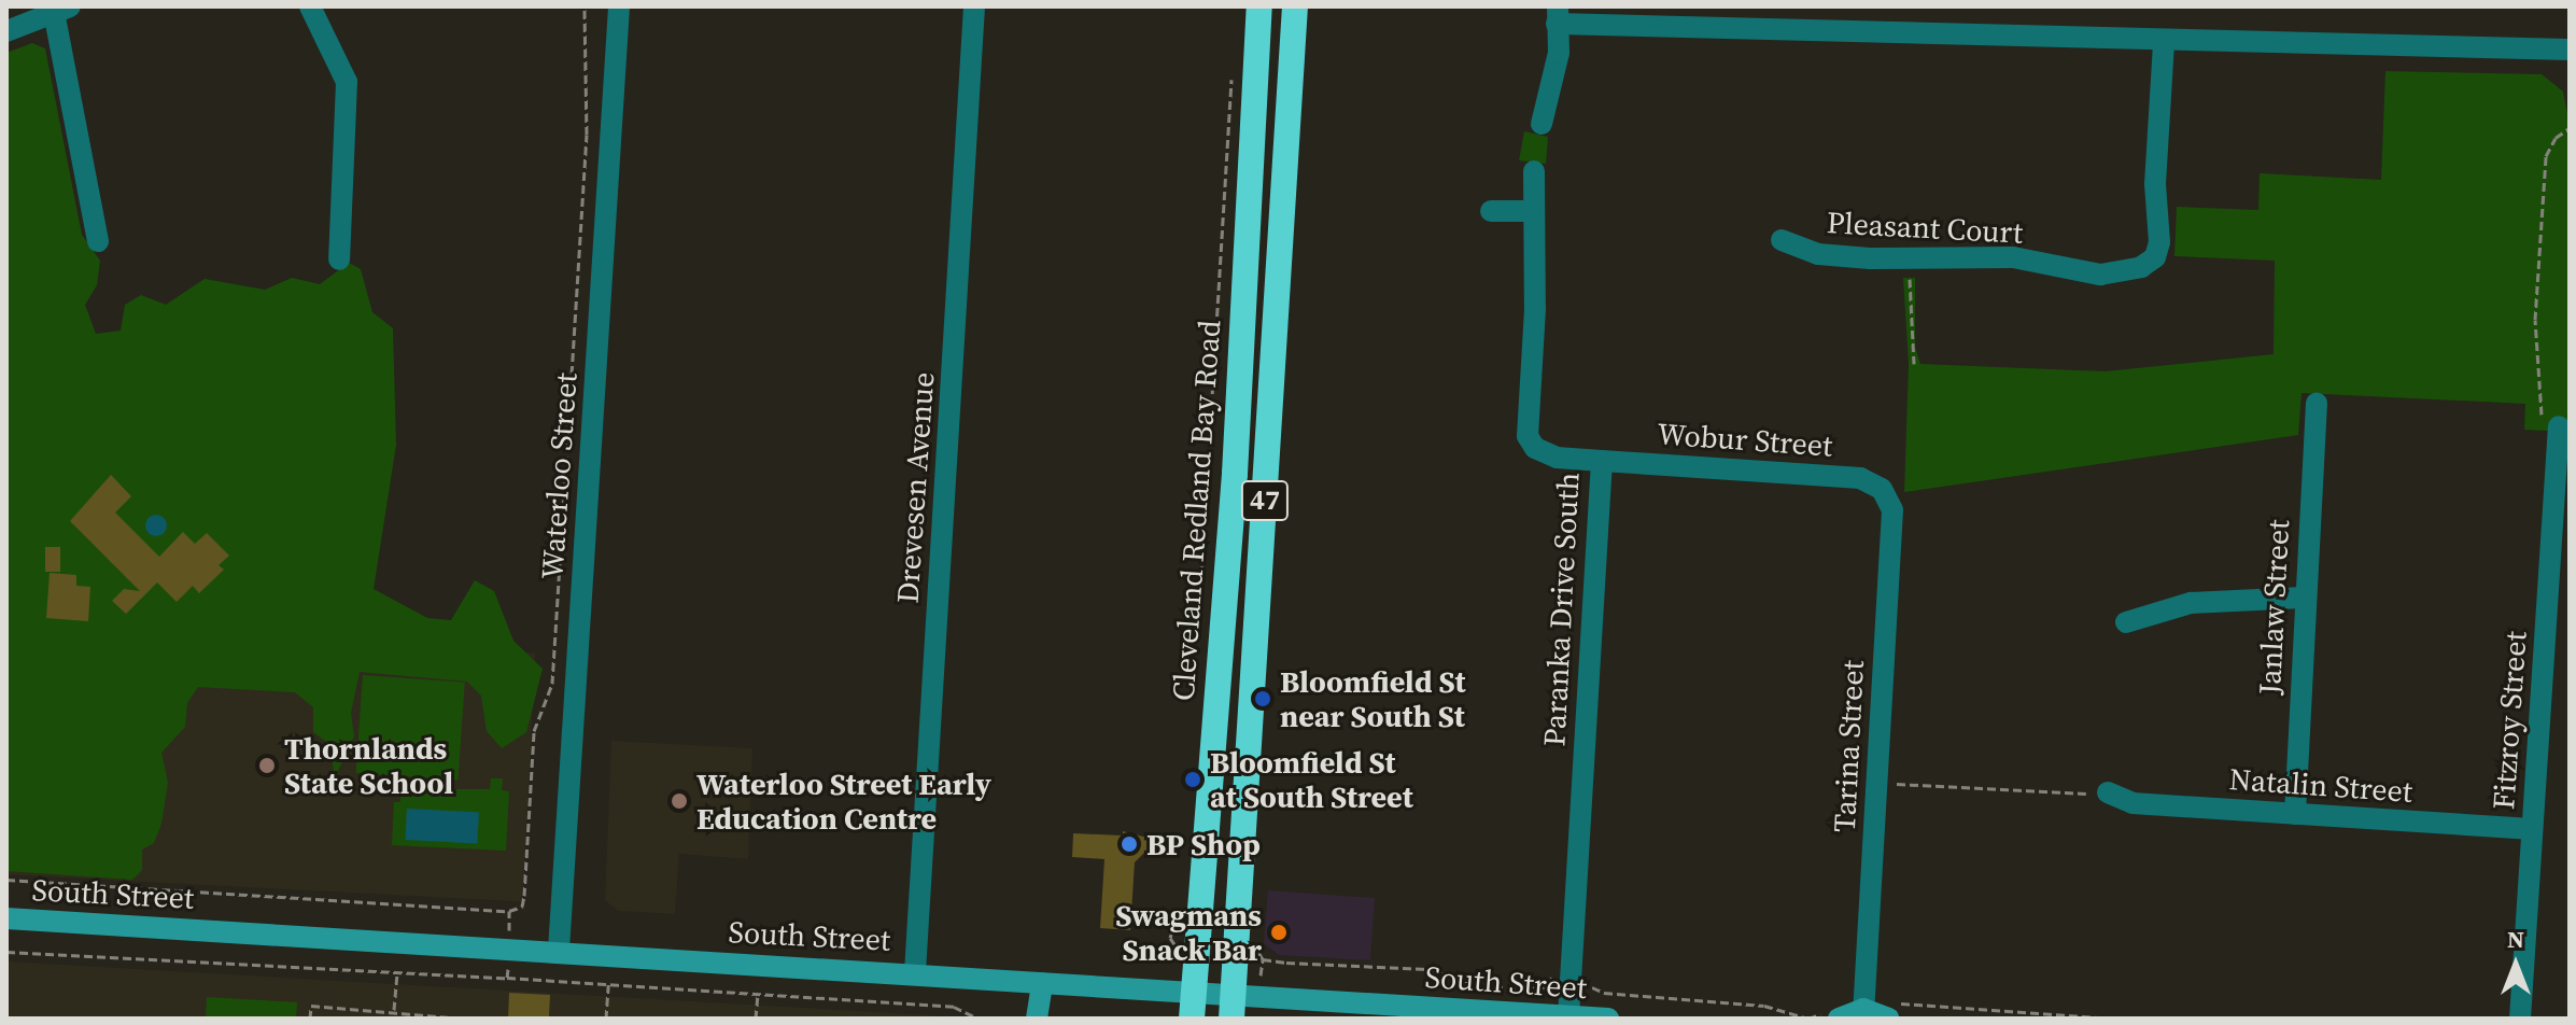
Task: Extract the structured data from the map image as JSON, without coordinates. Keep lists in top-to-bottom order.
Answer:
{
  "streets": {
    "highway": ["47", "Cleveland Redland Bay Road"],
    "street": [
      "Pleasant Court",
      "Wobur Street",
      "Waterloo Street",
      "Drevesen Avenue",
      "Janlaw Street",
      "Paranka Drive South",
      "Fitzroy Street",
      "Tarina Street",
      "Natalin Street",
      "South Street"
    ]
  },
  "crossings": [
    ["Wobur Street", "Paranka Drive South"],
    ["Wobur Street", "Tarina Street"],
    ["Waterloo Street", "South Street"],
    ["Drevesen Avenue", "South Street"],
    ["47", "South Street"],
    ["Cleveland Redland Bay Road", "South Street"],
    ["Janlaw Street", "Natalin Street"],
    ["Paranka Drive South", "South Street"],
    ["Fitzroy Street", "Natalin Street"]
  ],
  "places": [
    "Bloomfield St near South St",
    "Thornlands State School",
    "Bloomfield St at South Street",
    "Waterloo Street Early Education Centre",
    "BP Shop",
    "Swagmans Snack Bar"
  ],
  "north": "top"
}
